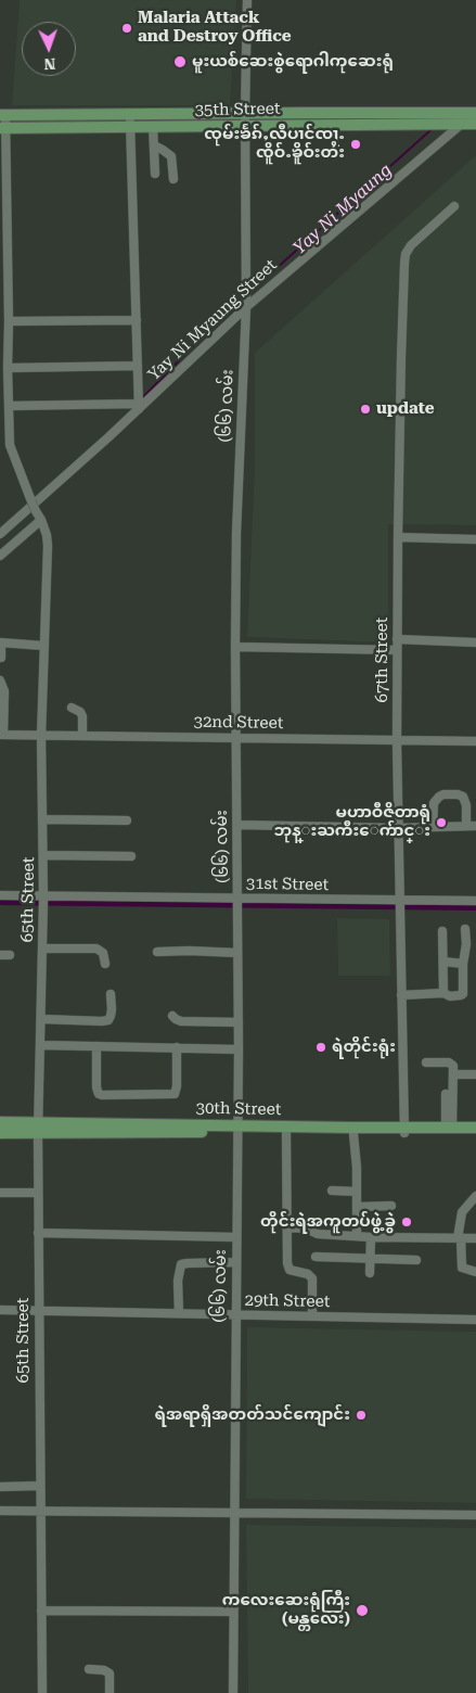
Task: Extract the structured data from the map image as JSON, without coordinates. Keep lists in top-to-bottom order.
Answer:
{
  "streets": {
    "main road": ["35th Street", "30th Street"],
    "street": [
      "Yay Ni Myaung Street",
      "(၆၆) လမ်း",
      "67th Street",
      "32nd Street",
      "31st Street",
      "65th Street",
      "29th Street"
    ]
  },
  "crossings": [
    ["35th Street", "Yay Ni Myaung Street"],
    ["35th Street", "(၆၆) လမ်း"],
    ["35th Street", "65th Street"],
    ["Yay Ni Myaung Street", "(၆၆) လမ်း"],
    ["(၆၆) လမ်း", "32nd Street"],
    ["(၆၆) လမ်း", "31st Street"],
    ["(၆၆) လမ်း", "30th Street"],
    ["(၆၆) လမ်း", "29th Street"],
    ["67th Street", "32nd Street"],
    ["67th Street", "31st Street"],
    ["67th Street", "30th Street"],
    ["32nd Street", "65th Street"],
    ["31st Street", "65th Street"],
    ["65th Street", "30th Street"],
    ["65th Street", "29th Street"]
  ],
  "water": ["Yay Ni Myaung"],
  "places": [
    "Malaria Attack and Destroy Office",
    "မူးယစ်ဆေးစွဲရောဂါကုဆေးရုံ",
    "ၸုမ်းၶႅၵ်ႇလီပၢင်ၸႃႉ ၸိူဝ်ႉၶိူဝ်းတႆး",
    "update",
    "မဟာဝီဇိတာရုံ ဘုန္းႀကီးေက်ာင္း",
    "ရဲတိုင်းရုံး",
    "တိုင်းရဲအကူတပ်ဖွဲ့ခွဲ",
    "ရဲအရာရှိအတတ်သင်ကျောင်း",
    "ကလေးဆေးရုံကြီး (မန္တလေး)"
  ],
  "north": "bottom"
}
